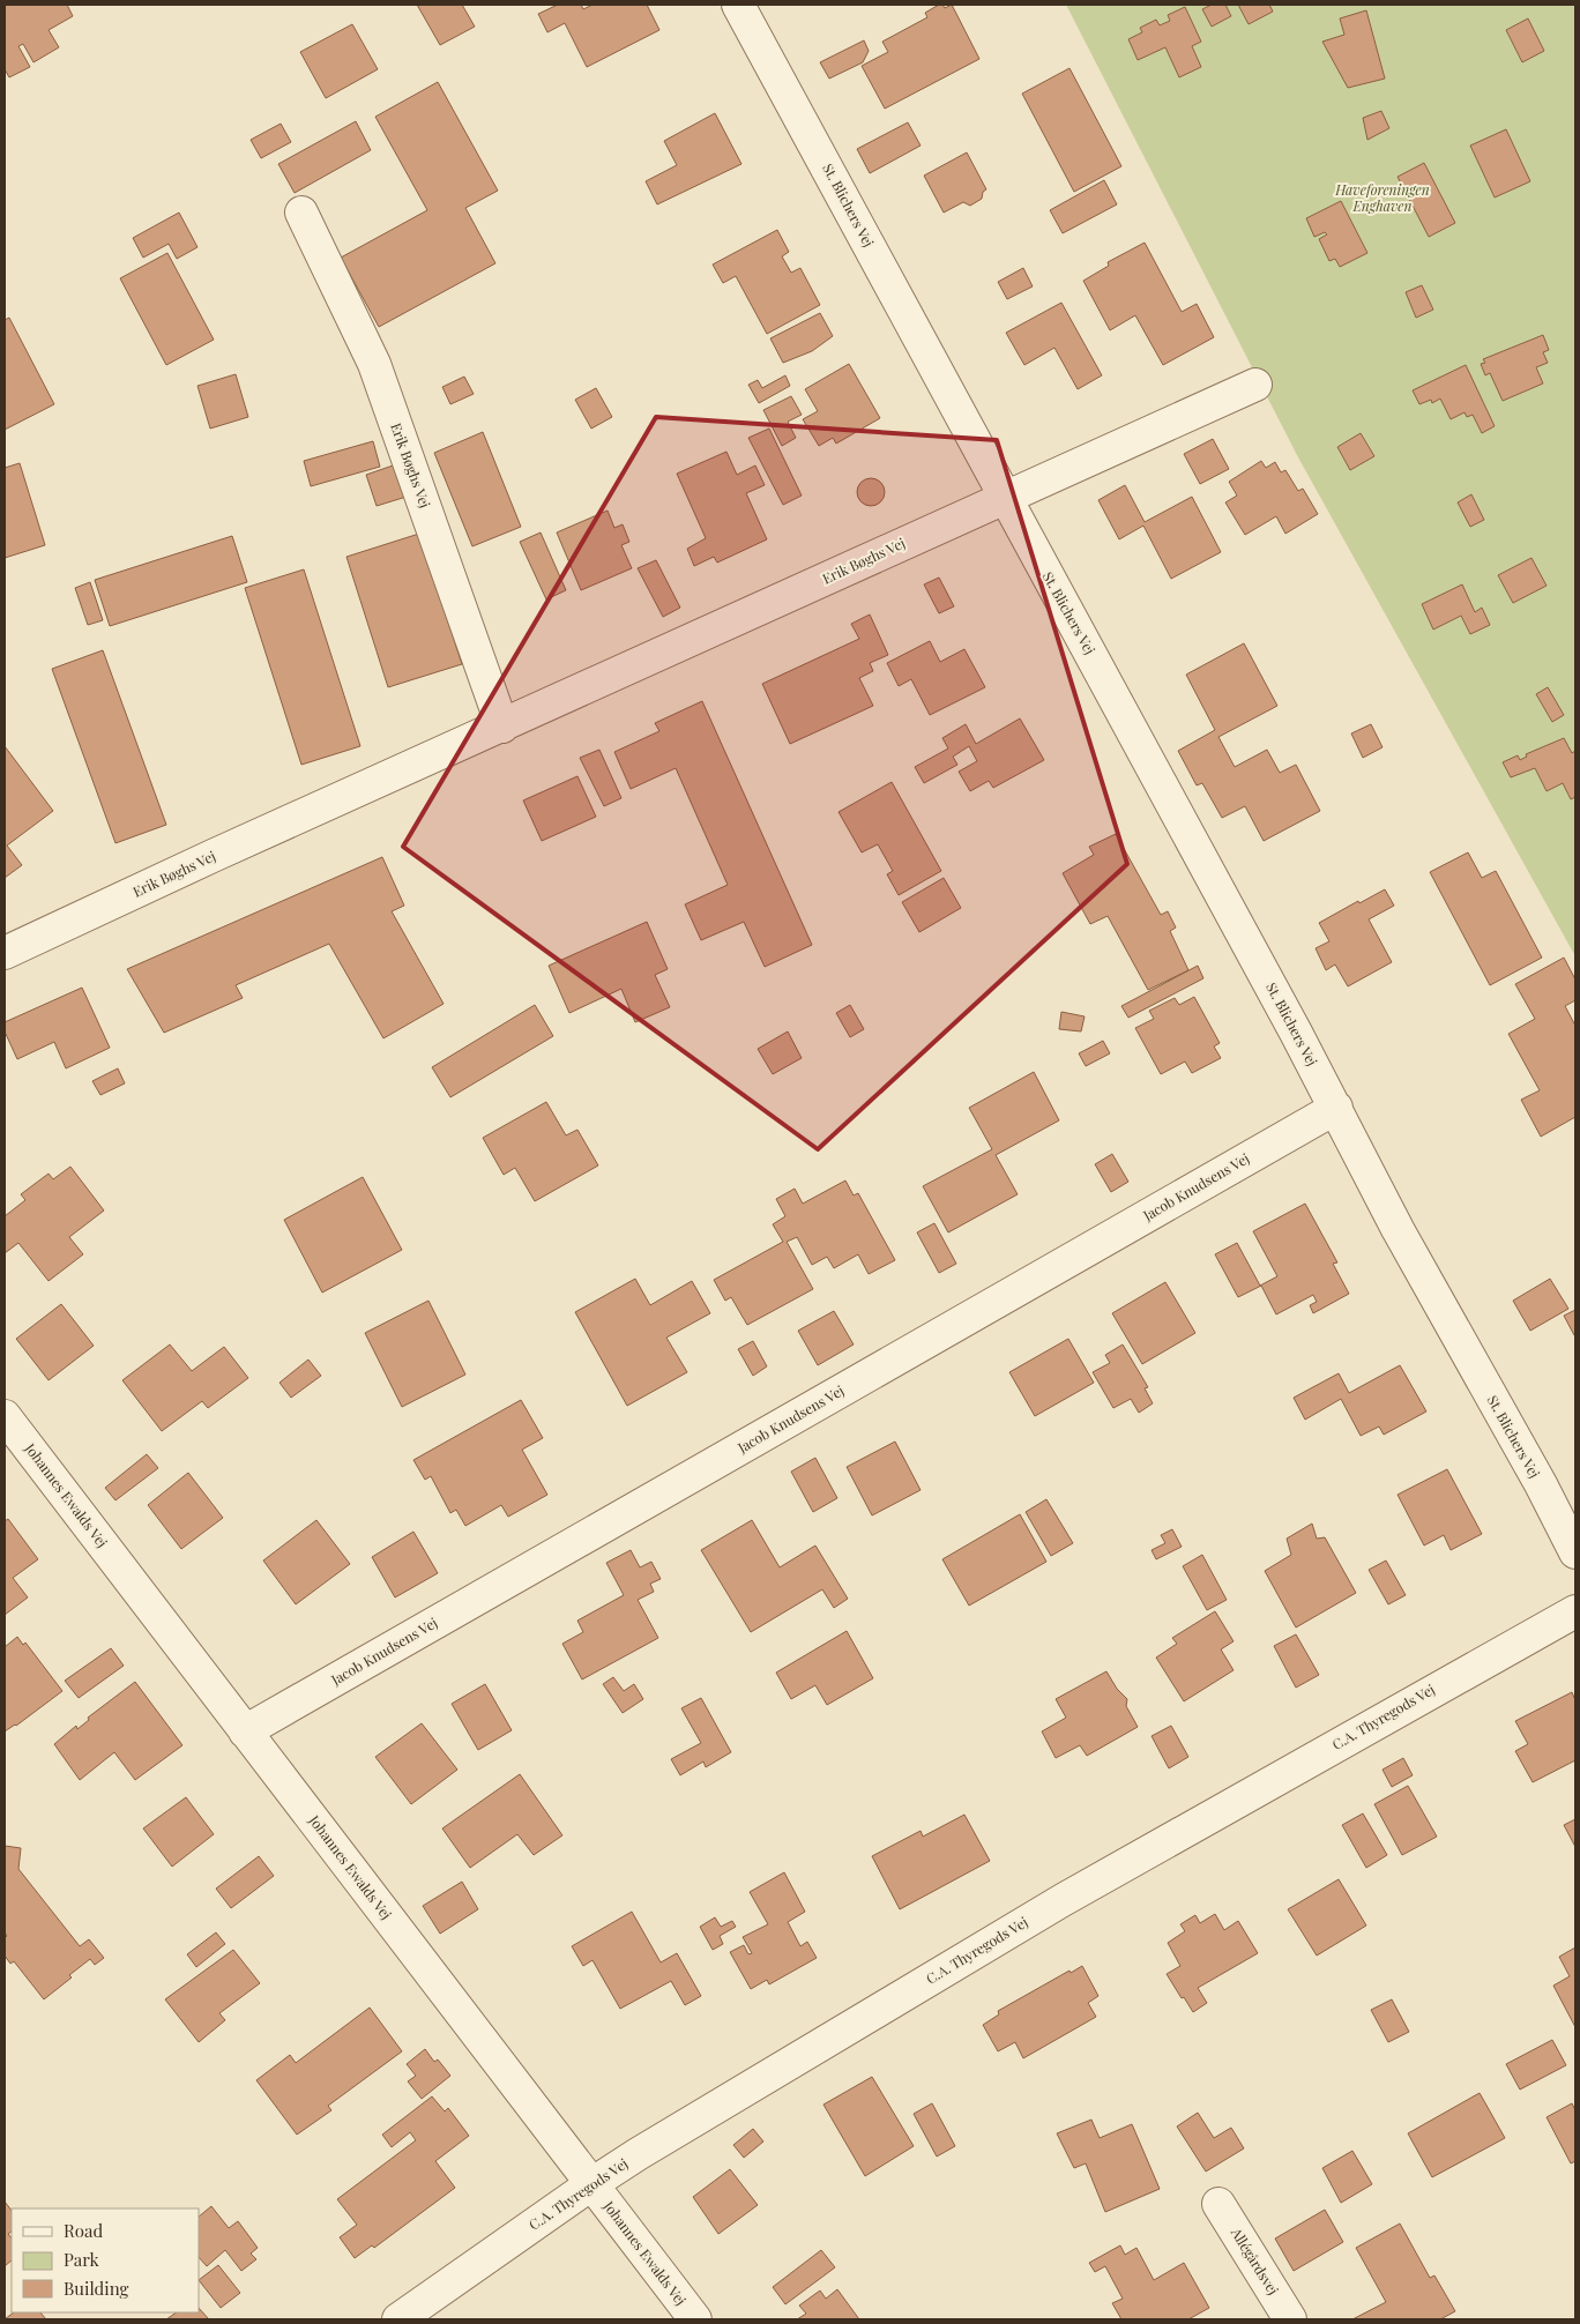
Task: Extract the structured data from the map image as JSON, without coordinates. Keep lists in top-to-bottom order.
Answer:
{
  "streets": {
    "street": [
      "St. Blichers Vej",
      "Erik Bøghs Vej",
      "Jacob Knudsens Vej",
      "Johannes Ewalds Vej",
      "C.A. Thyregods Vej",
      "Allégårdsvej"
    ]
  },
  "crossings": [
    ["St. Blichers Vej", "Erik Bøghs Vej"],
    ["St. Blichers Vej", "Jacob Knudsens Vej"],
    ["Jacob Knudsens Vej", "Johannes Ewalds Vej"],
    ["Johannes Ewalds Vej", "C.A. Thyregods Vej"]
  ],
  "parks": ["Haveforeningen Enghaven"],
  "legend": ["Road", "Park", "Building"]
}
